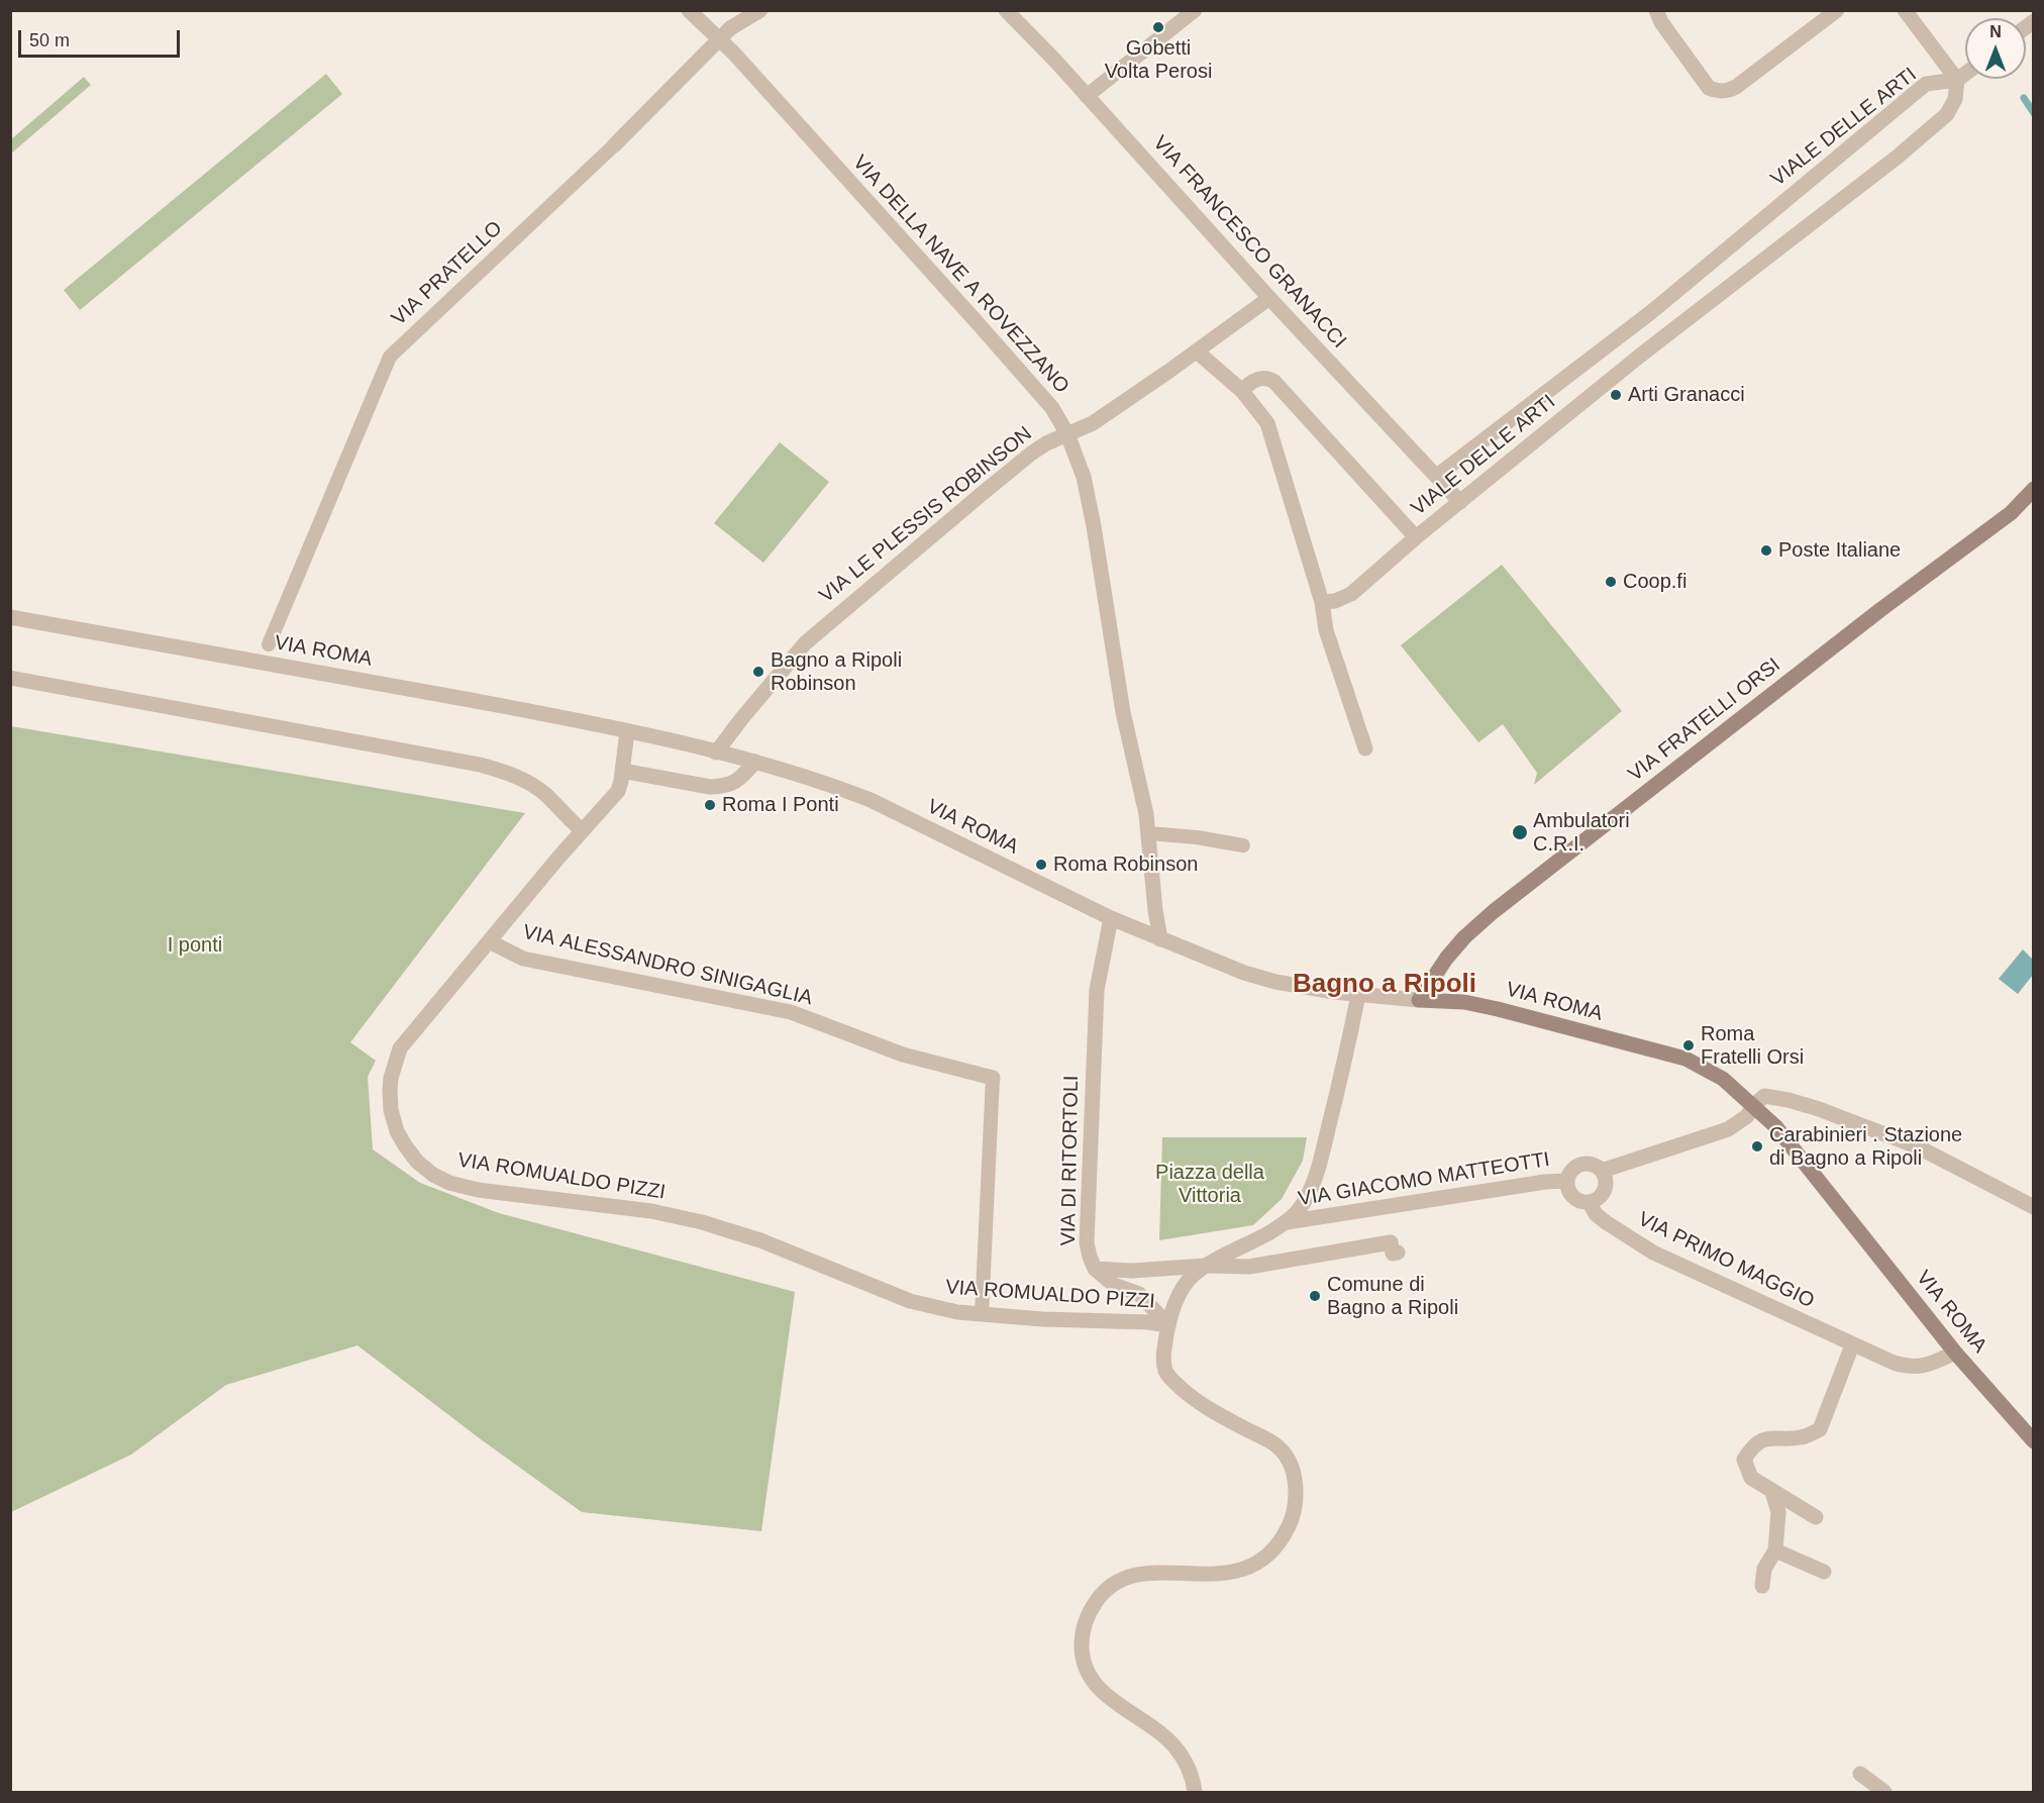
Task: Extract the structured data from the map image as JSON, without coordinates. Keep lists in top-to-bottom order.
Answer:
{
  "streets": {
    "main road": ["VIA ROMA", "VIA FRATELLI ORSI"],
    "street": [
      "VIALE DELLE ARTI",
      "VIA FRANCESCO GRANACCI",
      "VIA PRATELLO",
      "VIA DELLA NAVE A ROVEZZANO",
      "VIA LE PLESSIS ROBINSON",
      "VIA ALESSANDRO SINIGAGLIA",
      "VIA DI RITORTOLI",
      "VIA ROMUALDO PIZZI",
      "VIA GIACOMO MATTEOTTI",
      "VIA PRIMO MAGGIO"
    ]
  },
  "crossings": [
    ["VIALE DELLE ARTI", "VIA FRANCESCO GRANACCI"],
    ["VIA FRANCESCO GRANACCI", "VIA LE PLESSIS ROBINSON"],
    ["VIA PRATELLO", "VIA DELLA NAVE A ROVEZZANO"],
    ["VIA DELLA NAVE A ROVEZZANO", "VIA LE PLESSIS ROBINSON"],
    ["VIA DELLA NAVE A ROVEZZANO", "VIA ROMA"],
    ["VIA LE PLESSIS ROBINSON", "VIA ROMA"],
    ["VIA ROMA", "VIA FRATELLI ORSI"],
    ["VIA ROMA", "VIA DI RITORTOLI"],
    ["VIA ROMA", "VIA GIACOMO MATTEOTTI"],
    ["VIA ROMA", "VIA PRIMO MAGGIO"],
    ["VIA ALESSANDRO SINIGAGLIA", "VIA ROMUALDO PIZZI"],
    ["VIA DI RITORTOLI", "VIA ROMUALDO PIZZI"],
    ["VIA GIACOMO MATTEOTTI", "VIA PRIMO MAGGIO"]
  ],
  "districts": ["Bagno a Ripoli"],
  "parks": ["I ponti", "Piazza della Vittoria"],
  "places": [
    "Gobetti Volta Perosi",
    "Arti Granacci",
    "Poste Italiane",
    "Coop.fi",
    "Bagno a Ripoli Robinson",
    "Roma I Ponti",
    "Ambulatori C.R.I.",
    "Roma Robinson",
    "Roma Fratelli Orsi",
    "Carabinieri . Stazione di Bagno a Ripoli",
    "Comune di Bagno a Ripoli"
  ],
  "scale_bar": "50 m",
  "north": "top"
}
